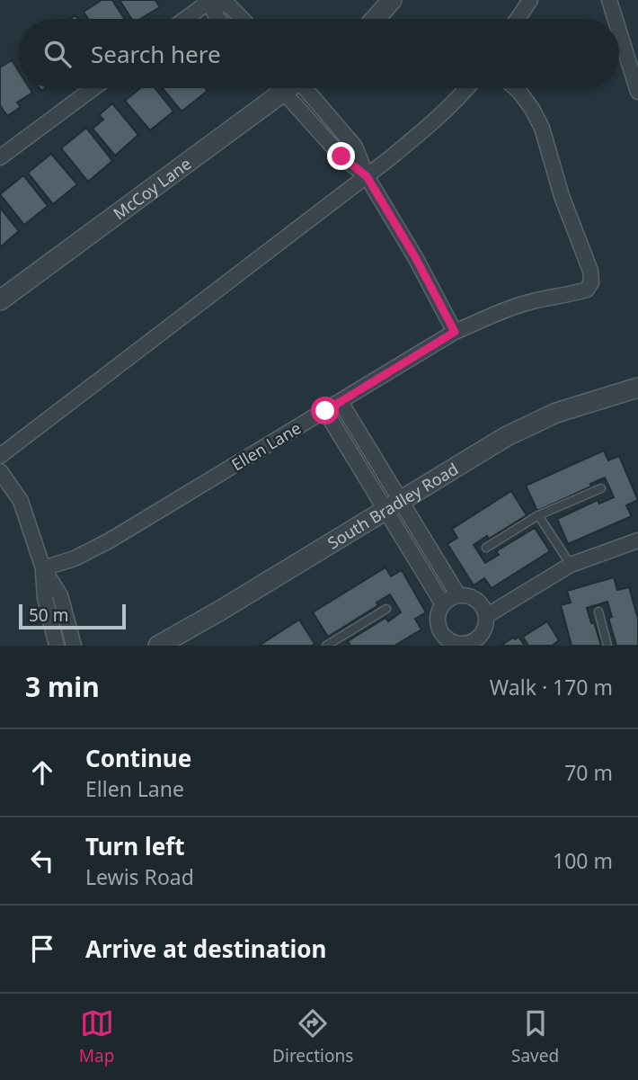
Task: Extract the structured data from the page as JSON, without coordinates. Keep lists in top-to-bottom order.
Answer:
{
  "streets": {
    "street": ["McCoy Lane", "Ellen Lane", "South Bradley Road"]
  },
  "scale_bar": "50 m",
  "page": {
    "search": "Search here",
    "scale": "50 m",
    "heading": ["3 min", "Walk · 170 m"],
    "list": [
      ["Continue", "Ellen Lane", "70 m"],
      ["Turn left", "Lewis Road", "100 m"],
      "Arrive at destination"
    ],
    "nav": ["Map", "Directions", "Saved"]
  }
}
